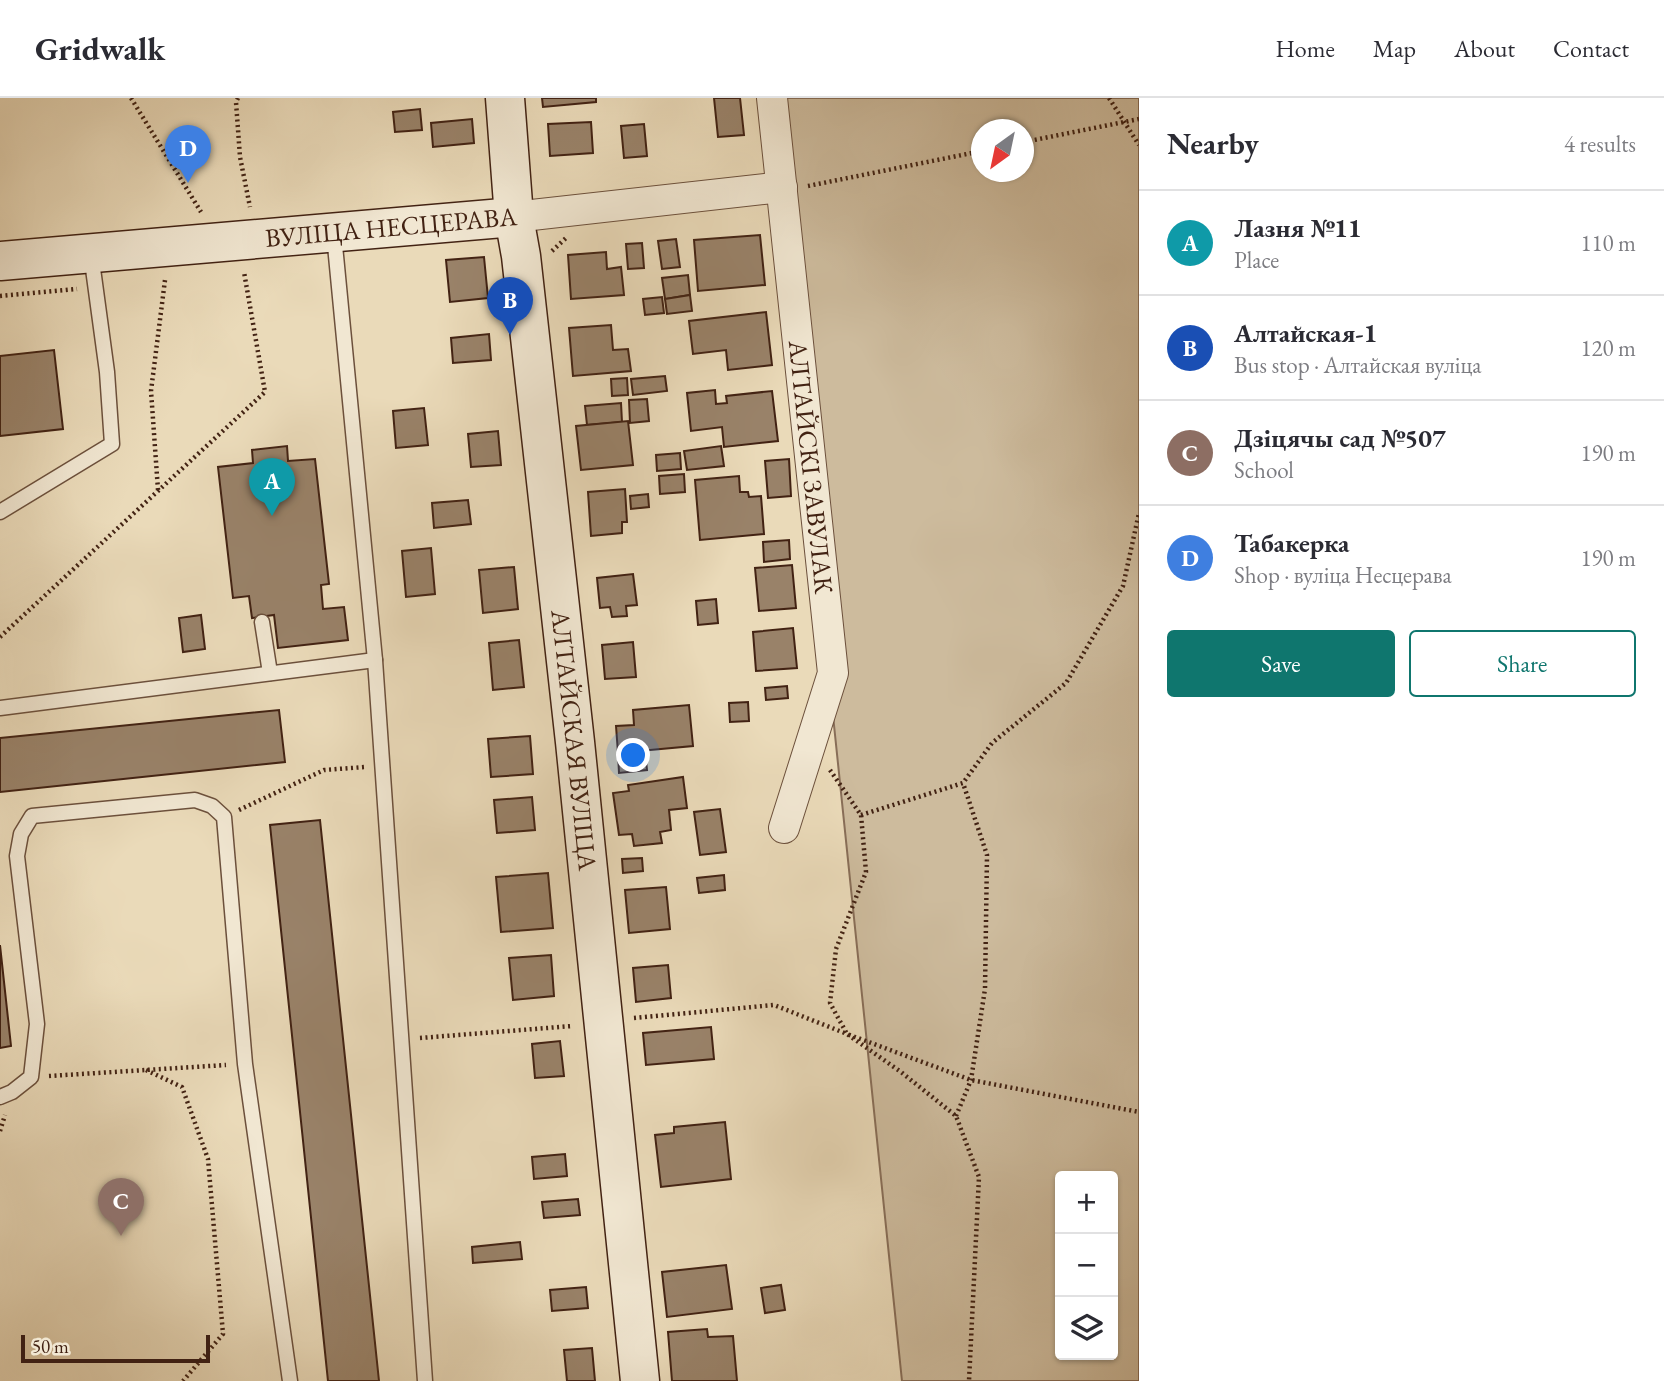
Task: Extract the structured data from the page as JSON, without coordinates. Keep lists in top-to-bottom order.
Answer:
{
  "streets": {
    "main road": ["ВУЛІЦА НЕСЦЕРАВА", "АЛТАЙСКАЯ ВУЛІЦА"],
    "street": ["АЛТАЙСКІ ЗАВУЛАК"]
  },
  "crossings": [
    ["ВУЛІЦА НЕСЦЕРАВА", "АЛТАЙСКІ ЗАВУЛАК"],
    ["ВУЛІЦА НЕСЦЕРАВА", "АЛТАЙСКАЯ ВУЛІЦА"]
  ],
  "scale_bar": "50 m",
  "north": "bottom left",
  "page": {
    "header": "Gridwalk",
    "nav": [
      "Home",
      "Map",
      "About",
      "Contact"
    ],
    "heading": ["Nearby", "4 results"],
    "pins": [
      "D",
      "B",
      "A",
      "C"
    ],
    "list": [
      {
        "mark": "A",
        "name": "Лазня №11",
        "note": "Place",
        "value": "110 m"
      },
      {
        "mark": "B",
        "name": "Алтайская-1",
        "note": "Bus stop · Алтайская вуліца",
        "value": "120 m"
      },
      {
        "mark": "C",
        "name": "Дзіцячы сад №507",
        "note": "School",
        "value": "190 m"
      },
      {
        "mark": "D",
        "name": "Табакерка",
        "note": "Shop · вуліца Несцерава",
        "value": "190 m"
      }
    ],
    "buttons": ["Save", "Share"],
    "map_buttons": ["+", "−"],
    "scale": "50 m"
  }
}
